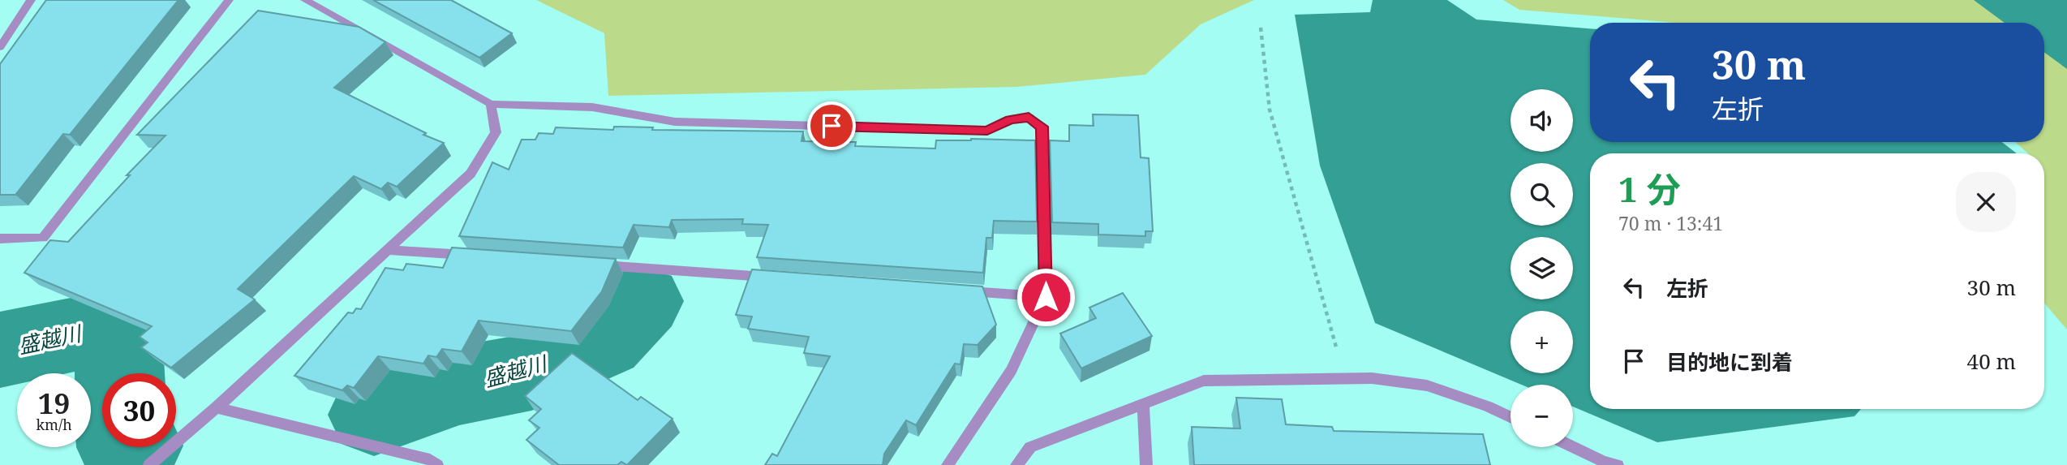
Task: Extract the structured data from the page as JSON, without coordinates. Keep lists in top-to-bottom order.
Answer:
{
  "water": ["盛越川"],
  "page": {
    "turn": ["30 m", "左折"],
    "map_buttons": ["+", "−"],
    "heading": ["1 分", "70 m · 13:41"],
    "list": [
      {
        "name": "左折",
        "value": "30 m"
      },
      {
        "name": "目的地に到着",
        "value": "40 m"
      }
    ],
    "speed": "19 km/h",
    "limit": "30"
  }
}
